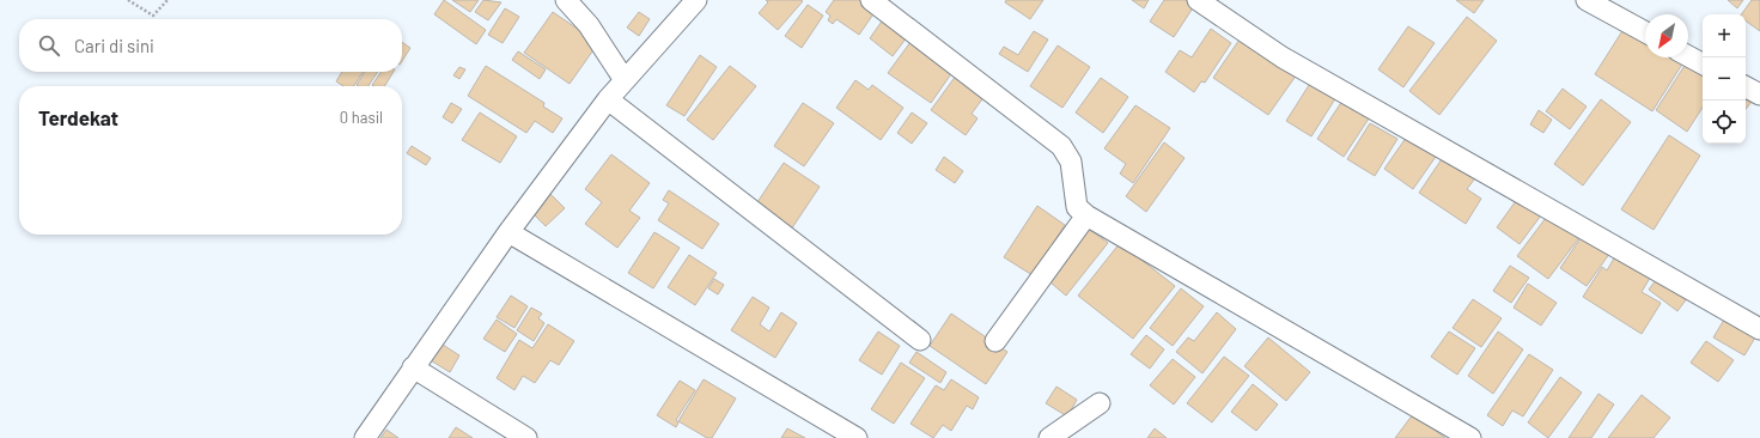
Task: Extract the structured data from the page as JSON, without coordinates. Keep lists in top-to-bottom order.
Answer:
{
  "north": "bottom left",
  "page": {
    "map_buttons": ["+", "−"],
    "search": "Cari di sini",
    "heading": ["Terdekat", "0 hasil"]
  }
}
